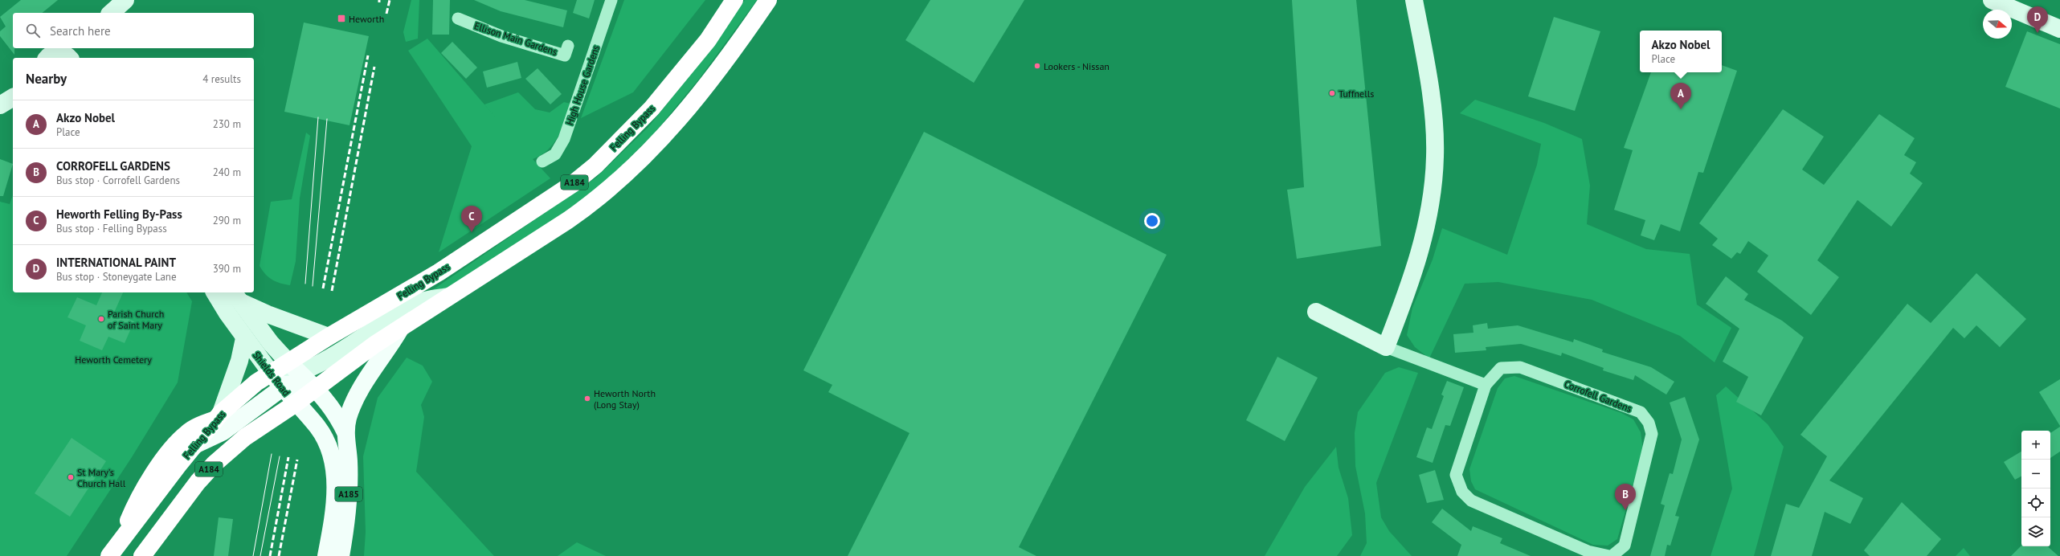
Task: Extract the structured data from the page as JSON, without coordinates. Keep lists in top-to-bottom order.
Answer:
{
  "streets": {
    "highway": ["Felling Bypass", "A184"],
    "main road": ["Shields Road", "A185"],
    "street": ["Ellison Main Gardens", "High House Gardens", "Corrofell Gardens"]
  },
  "crossings": [
    ["Felling Bypass", "Shields Road"],
    ["A184", "Shields Road"],
    ["A184", "A185"],
    ["Shields Road", "A185"]
  ],
  "parks": ["Heworth Cemetery"],
  "places": {
    "transit": ["Heworth"],
    "other": [
      "Lookers - Nissan",
      "Tuffnells",
      "Parish Church of Saint Mary",
      "Heworth North (Long Stay)",
      "St Mary's Church Hall"
    ]
  },
  "north": "right",
  "page": {
    "pins": [
      "D",
      "A",
      "C",
      "B"
    ],
    "search": "Search here",
    "popup": ["Akzo Nobel", "Place"],
    "heading": ["Nearby", "4 results"],
    "list": [
      {
        "mark": "A",
        "name": "Akzo Nobel",
        "note": "Place",
        "value": "230 m"
      },
      {
        "mark": "B",
        "name": "CORROFELL GARDENS",
        "note": "Bus stop · Corrofell Gardens",
        "value": "240 m"
      },
      {
        "mark": "C",
        "name": "Heworth Felling By-Pass",
        "note": "Bus stop · Felling Bypass",
        "value": "290 m"
      },
      {
        "mark": "D",
        "name": "INTERNATIONAL PAINT",
        "note": "Bus stop · Stoneygate Lane",
        "value": "390 m"
      }
    ],
    "map_buttons": ["+", "−"]
  }
}
